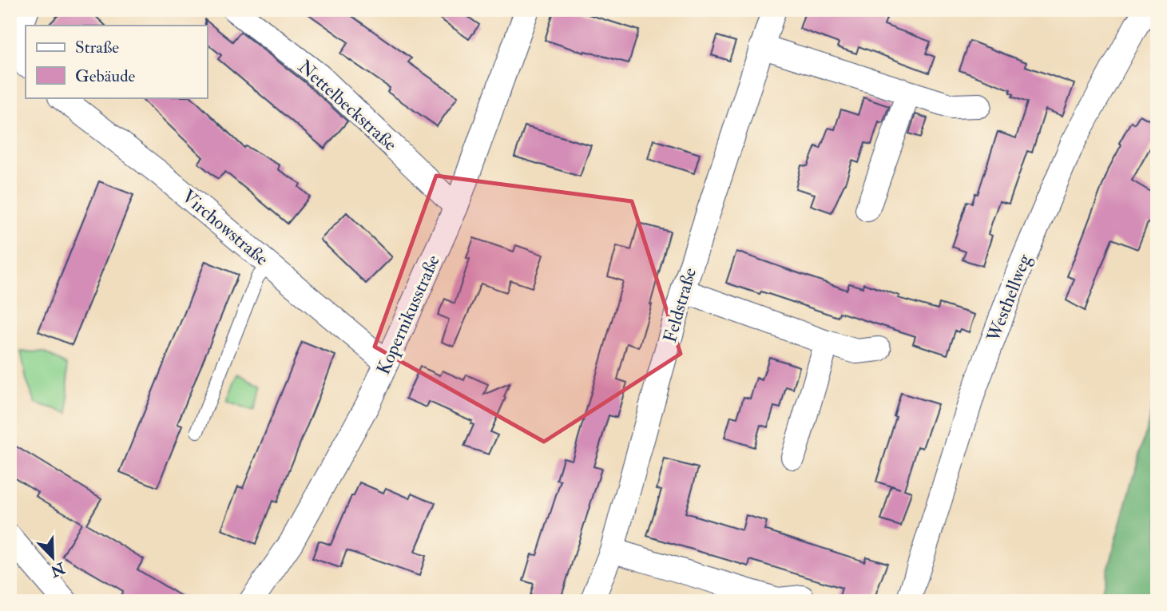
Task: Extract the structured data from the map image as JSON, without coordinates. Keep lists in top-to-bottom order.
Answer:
{
  "streets": {
    "street": [
      "Nettelbeckstraße",
      "Virchowstraße",
      "Westhellweg",
      "Feldstraße",
      "Kopernikusstraße"
    ]
  },
  "crossings": [
    ["Nettelbeckstraße", "Kopernikusstraße"],
    ["Virchowstraße", "Kopernikusstraße"]
  ],
  "legend": ["Straße", "Gebäude"],
  "north": "bottom right"
}
